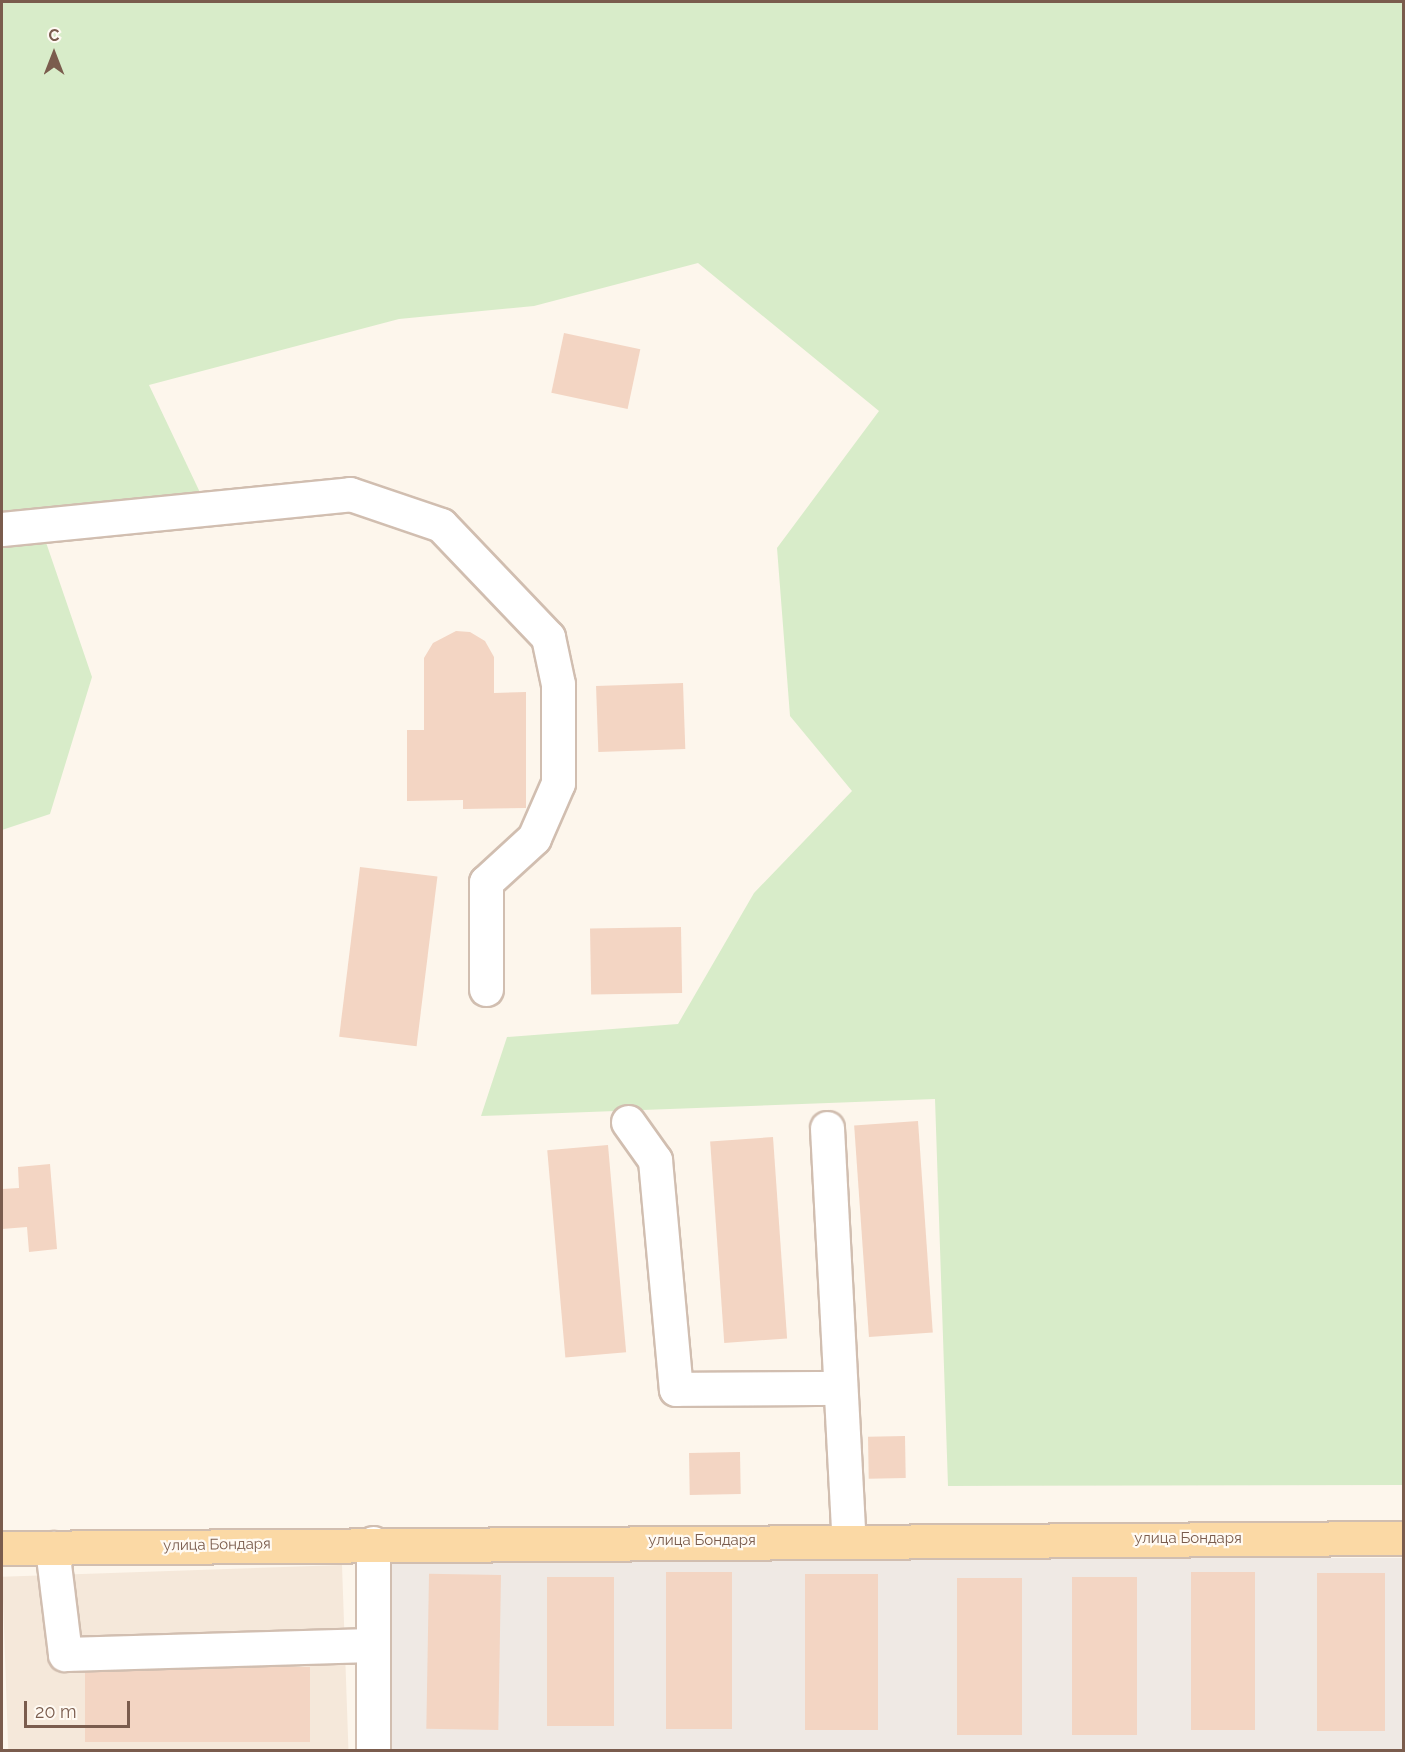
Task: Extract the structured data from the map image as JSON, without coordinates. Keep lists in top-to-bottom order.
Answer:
{
  "streets": {
    "main road": ["улица Бондаря"]
  },
  "scale_bar": "20 m",
  "north": "top"
}
